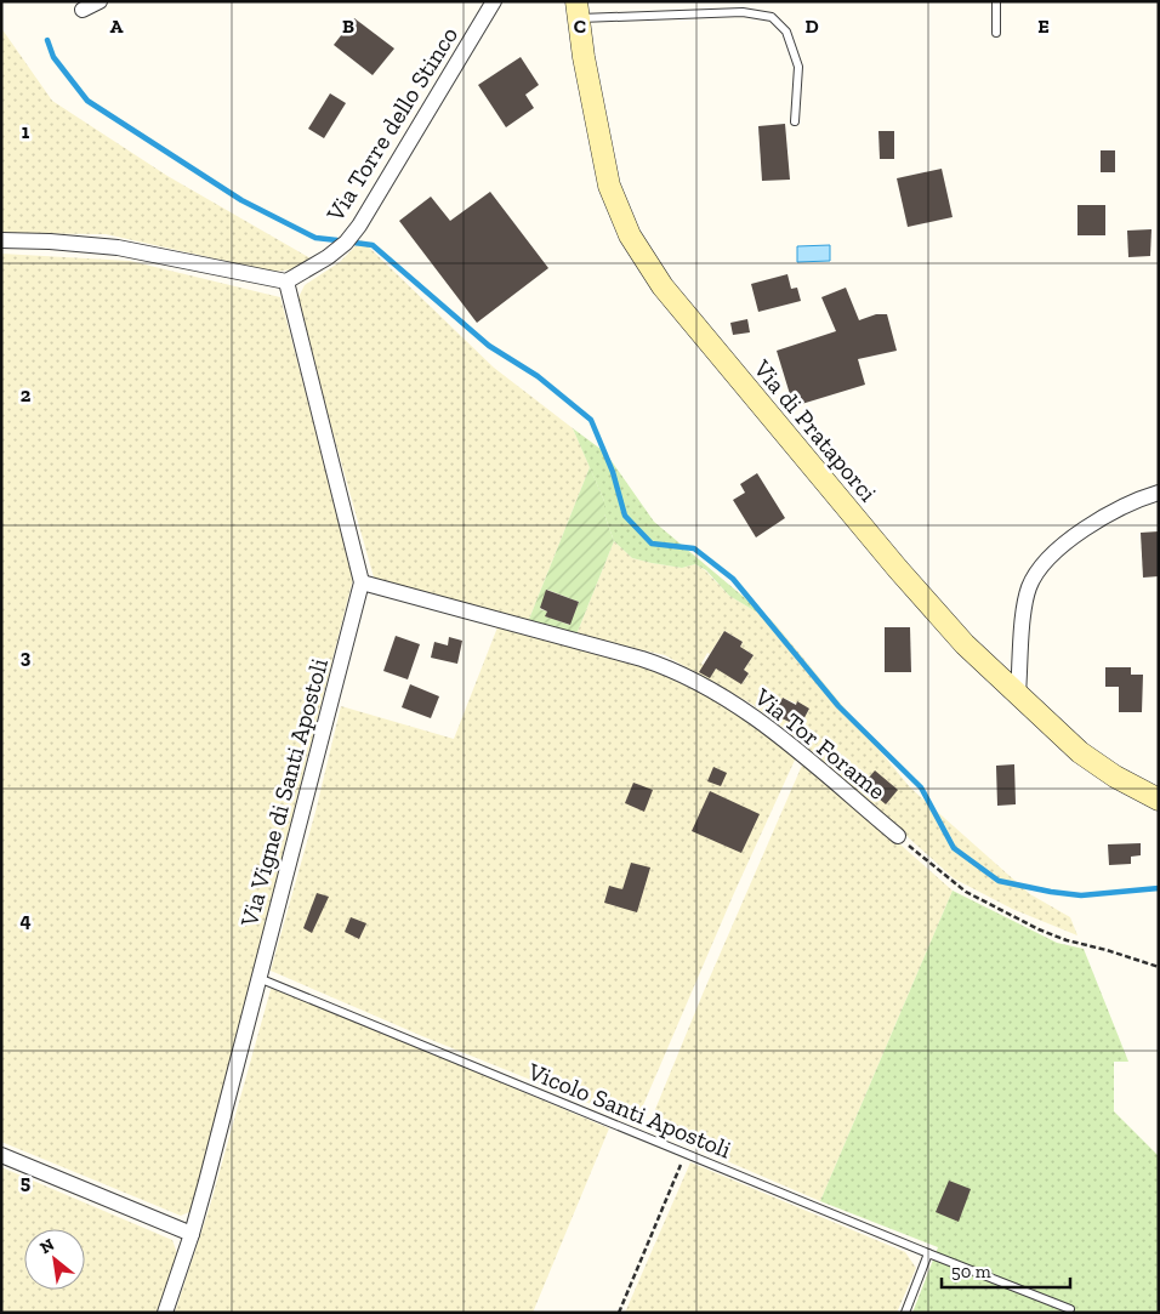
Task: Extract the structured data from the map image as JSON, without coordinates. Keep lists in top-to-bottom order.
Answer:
{
  "streets": {
    "street": [
      "Via Torre dello Stinco",
      "Via di Prataporci",
      "Via Tor Forame",
      "Via Vigne di Santi Apostoli"
    ],
    "lane": ["Vicolo Santi Apostoli"]
  },
  "crossings": [
    ["Via Torre dello Stinco", "Via Vigne di Santi Apostoli"],
    ["Via Tor Forame", "Via Vigne di Santi Apostoli"],
    ["Via Vigne di Santi Apostoli", "Vicolo Santi Apostoli"]
  ],
  "scale_bar": "50 m",
  "north": "top left",
  "grid": {
    "columns": [
      "A",
      "B",
      "C",
      "D",
      "E"
    ],
    "rows": [
      "1",
      "2",
      "3",
      "4",
      "5"
    ]
  }
}
